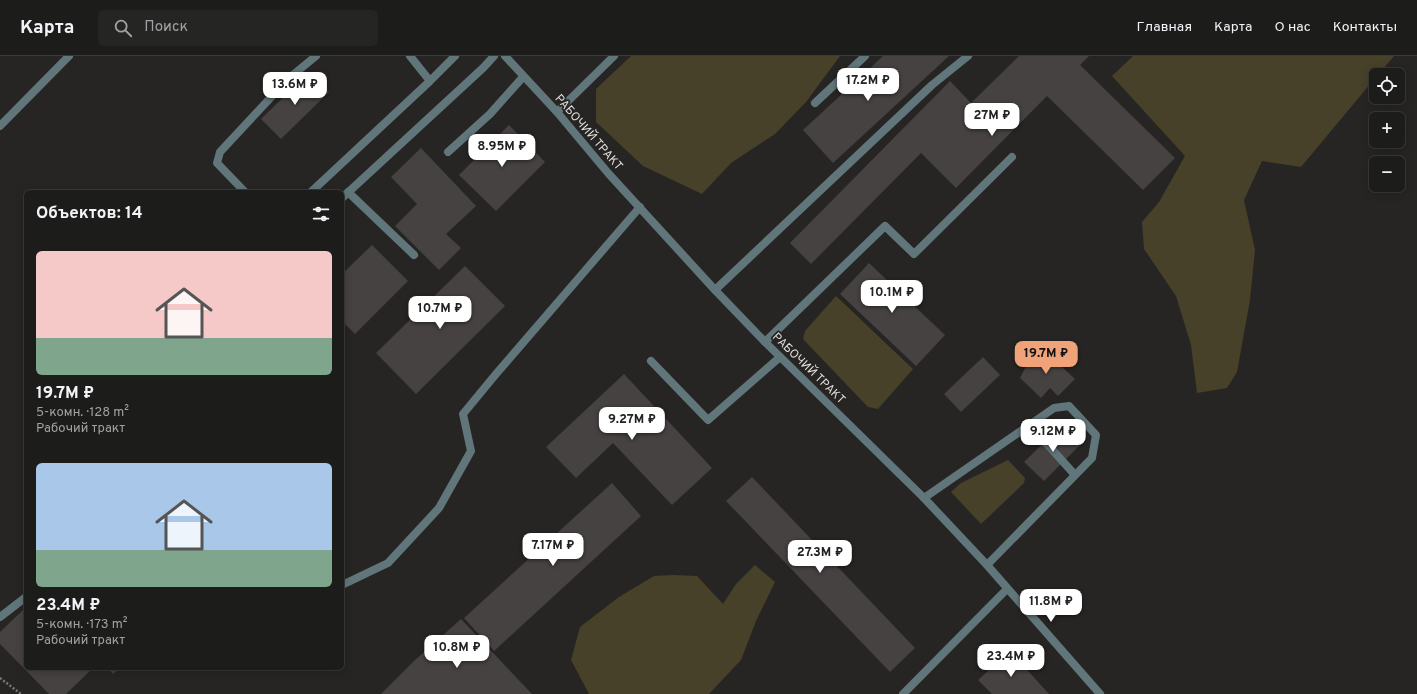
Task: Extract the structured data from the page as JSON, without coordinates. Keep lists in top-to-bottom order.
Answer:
{
  "streets": {
    "street": ["РАБОЧИЙ ТРАКТ"]
  },
  "page": {
    "header": "Карта",
    "search": "Поиск",
    "nav": [
      "Главная",
      "Карта",
      "О нас",
      "Контакты"
    ],
    "map_buttons": ["+", "−"],
    "price": [
      "17.2M ₽",
      "13.6M ₽",
      "27M ₽",
      "8.95M ₽",
      "10.1M ₽",
      "10.7M ₽",
      "19.7M ₽",
      "9.27M ₽",
      "9.12M ₽",
      "7.17M ₽",
      "27.3M ₽",
      "11.8M ₽",
      "10.8M ₽",
      "23.4M ₽"
    ],
    "heading": "Объектов: 14",
    "list": [
      {
        "name": "19.7M ₽",
        "note": "5-комн. · 128 m² · Рабочий тракт"
      },
      {
        "name": "23.4M ₽",
        "note": "5-комн. · 173 m² · Рабочий тракт"
      }
    ]
  }
}
